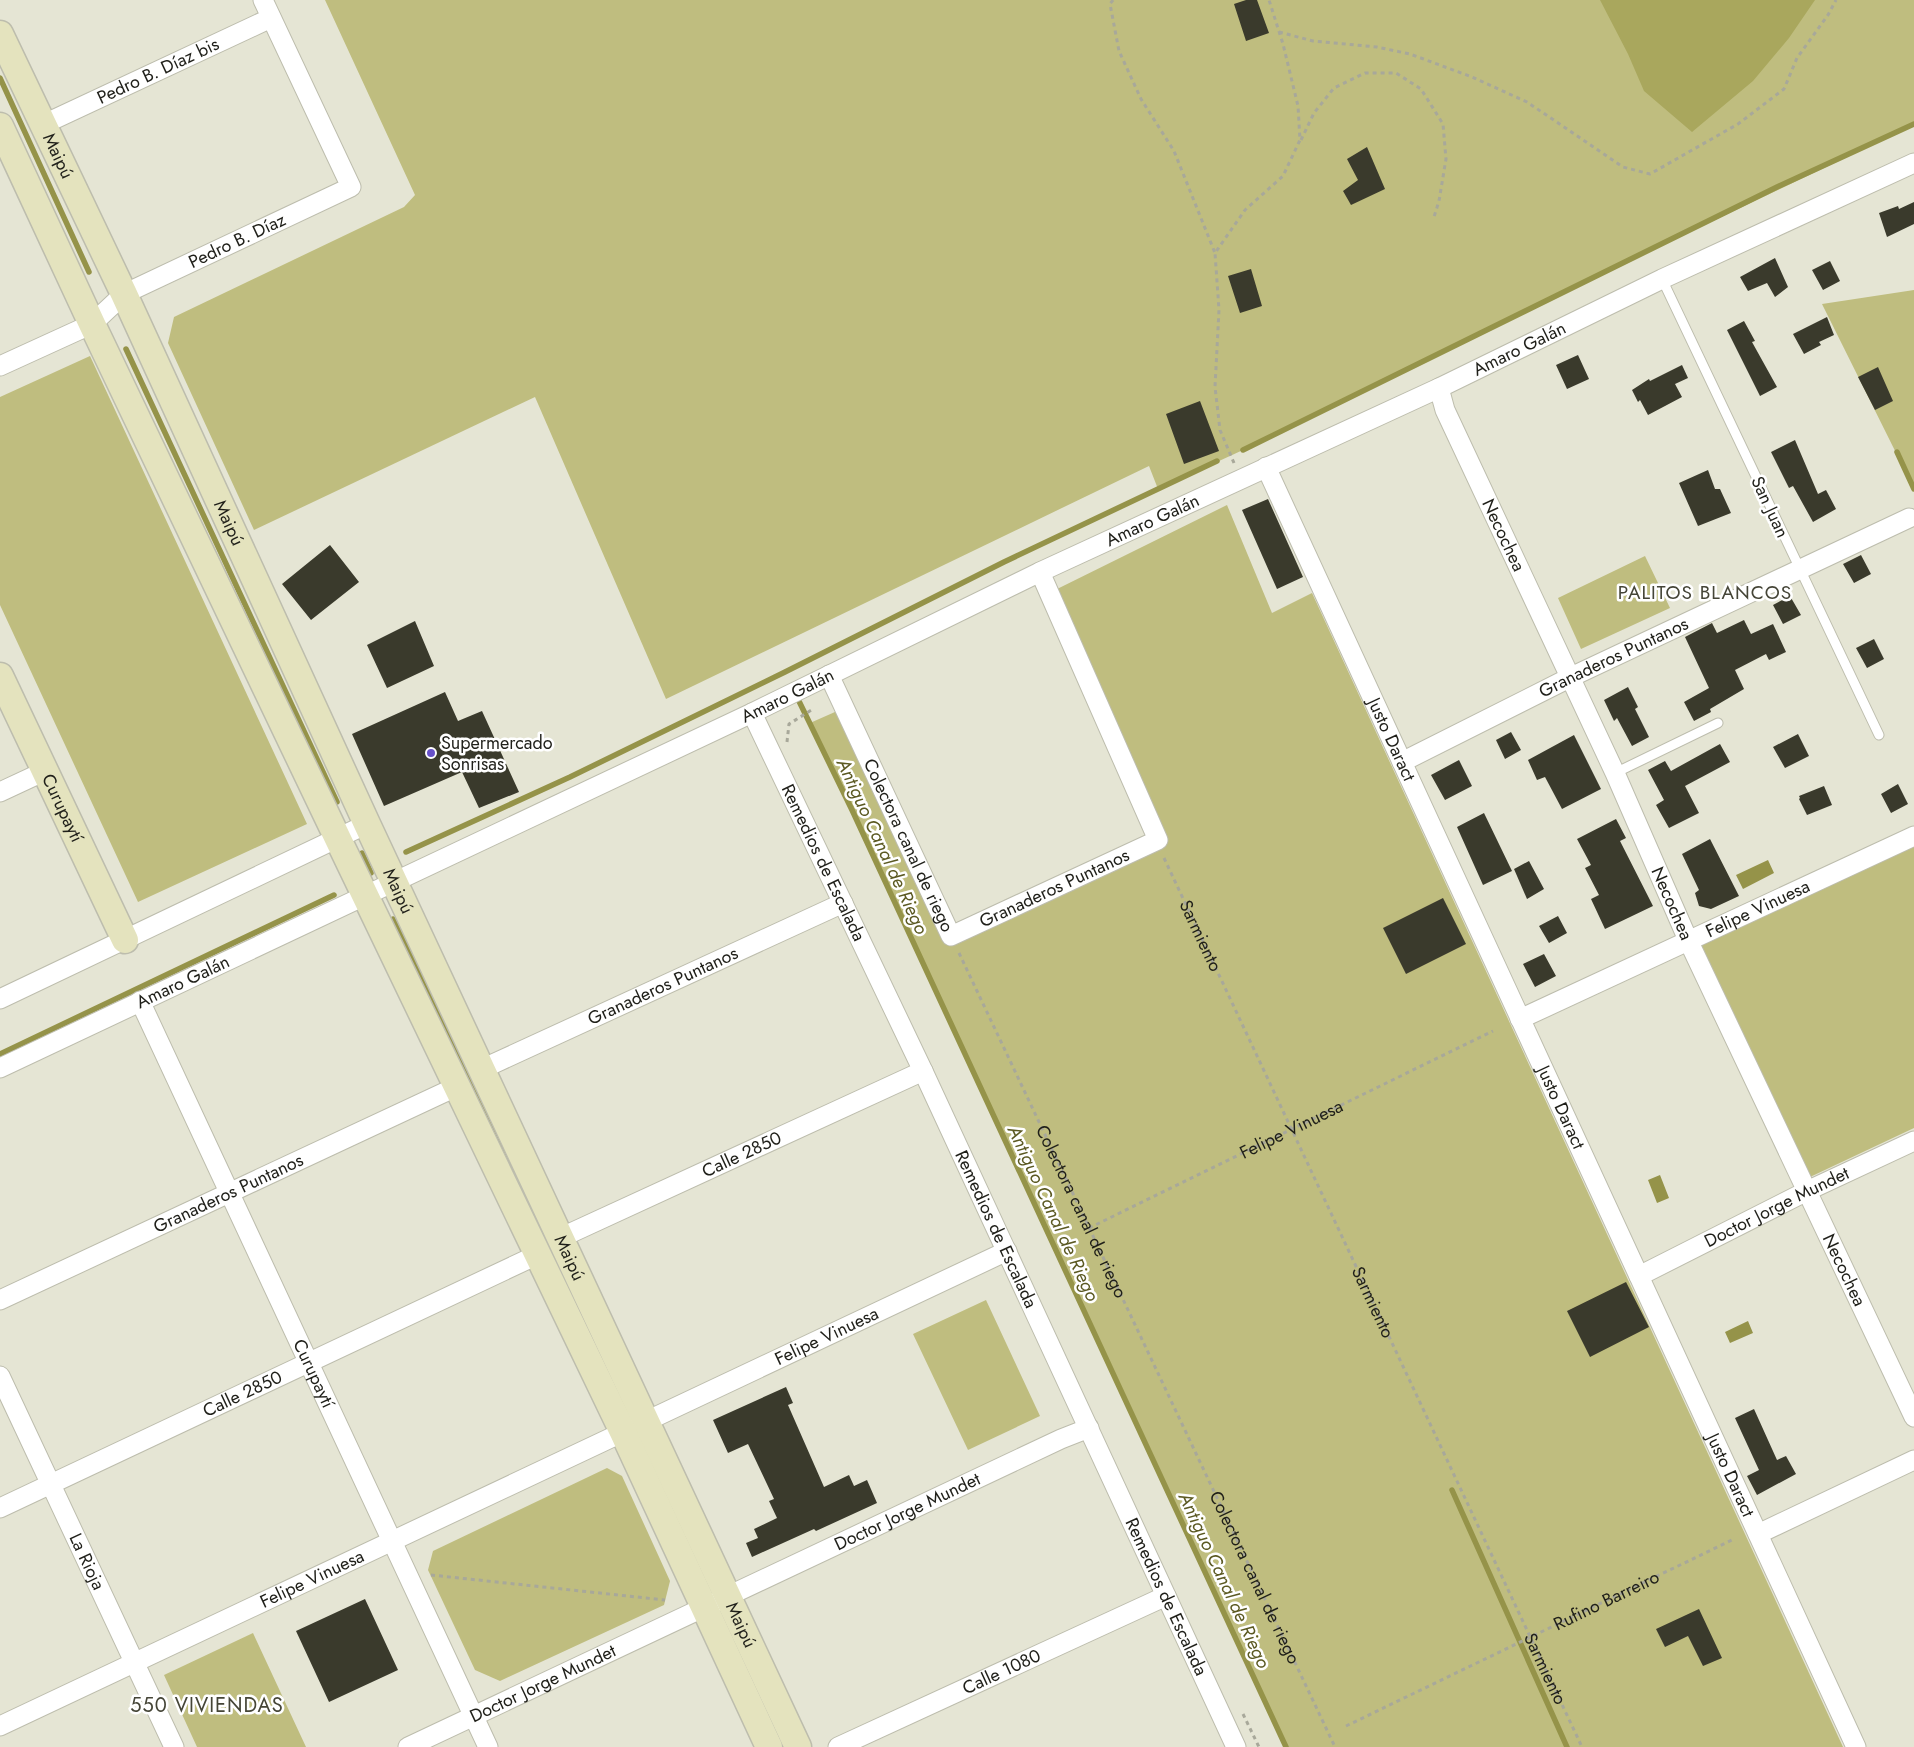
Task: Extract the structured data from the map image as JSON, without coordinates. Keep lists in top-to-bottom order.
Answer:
{
  "streets": {
    "street": [
      "Pedro B. Díaz bis",
      "Maipú",
      "Pedro B. Díaz",
      "Amaro Galán",
      "Necochea",
      "Granaderos Puntanos",
      "Justo Daract",
      "Curupaytí",
      "Colectora canal de riego",
      "Remedios de Escalada",
      "Felipe Vinuesa",
      "Calle 2850",
      "Doctor Jorge Mundet",
      "La Rioja",
      "Calle 1080"
    ],
    "lane": ["San Juan"],
    "path": ["Sarmiento", "Rufino Barreiro"]
  },
  "crossings": [
    ["Pedro B. Díaz bis", "Maipú"],
    ["Pedro B. Díaz bis", "Pedro B. Díaz"],
    ["Maipú", "Pedro B. Díaz"],
    ["Maipú", "Amaro Galán"],
    ["Maipú", "Granaderos Puntanos"],
    ["Maipú", "Felipe Vinuesa"],
    ["Maipú", "Calle 2850"],
    ["Maipú", "Doctor Jorge Mundet"],
    ["Amaro Galán", "San Juan"],
    ["Amaro Galán", "Necochea"],
    ["Amaro Galán", "Granaderos Puntanos"],
    ["Amaro Galán", "Justo Daract"],
    ["Amaro Galán", "Curupaytí"],
    ["Amaro Galán", "Colectora canal de riego"],
    ["Amaro Galán", "Remedios de Escalada"],
    ["San Juan", "Granaderos Puntanos"],
    ["Necochea", "Granaderos Puntanos"],
    ["Necochea", "Felipe Vinuesa"],
    ["Necochea", "Doctor Jorge Mundet"],
    ["Granaderos Puntanos", "Justo Daract"],
    ["Granaderos Puntanos", "Curupaytí"],
    ["Granaderos Puntanos", "Colectora canal de riego"],
    ["Granaderos Puntanos", "Remedios de Escalada"],
    ["Justo Daract", "Felipe Vinuesa"],
    ["Justo Daract", "Doctor Jorge Mundet"],
    ["Curupaytí", "Felipe Vinuesa"],
    ["Curupaytí", "Calle 2850"],
    ["Curupaytí", "Doctor Jorge Mundet"],
    ["Colectora canal de riego", "Felipe Vinuesa"],
    ["Remedios de Escalada", "Felipe Vinuesa"],
    ["Remedios de Escalada", "Calle 2850"],
    ["Remedios de Escalada", "Doctor Jorge Mundet"],
    ["Remedios de Escalada", "Calle 1080"],
    ["Felipe Vinuesa", "Sarmiento"],
    ["Felipe Vinuesa", "La Rioja"],
    ["Calle 2850", "La Rioja"]
  ],
  "districts": ["PALITOS BLANCOS", "550 VIVIENDAS"],
  "water": ["Antiguo Canal de Riego"],
  "places": ["Supermercado Sonrisas"]
}
